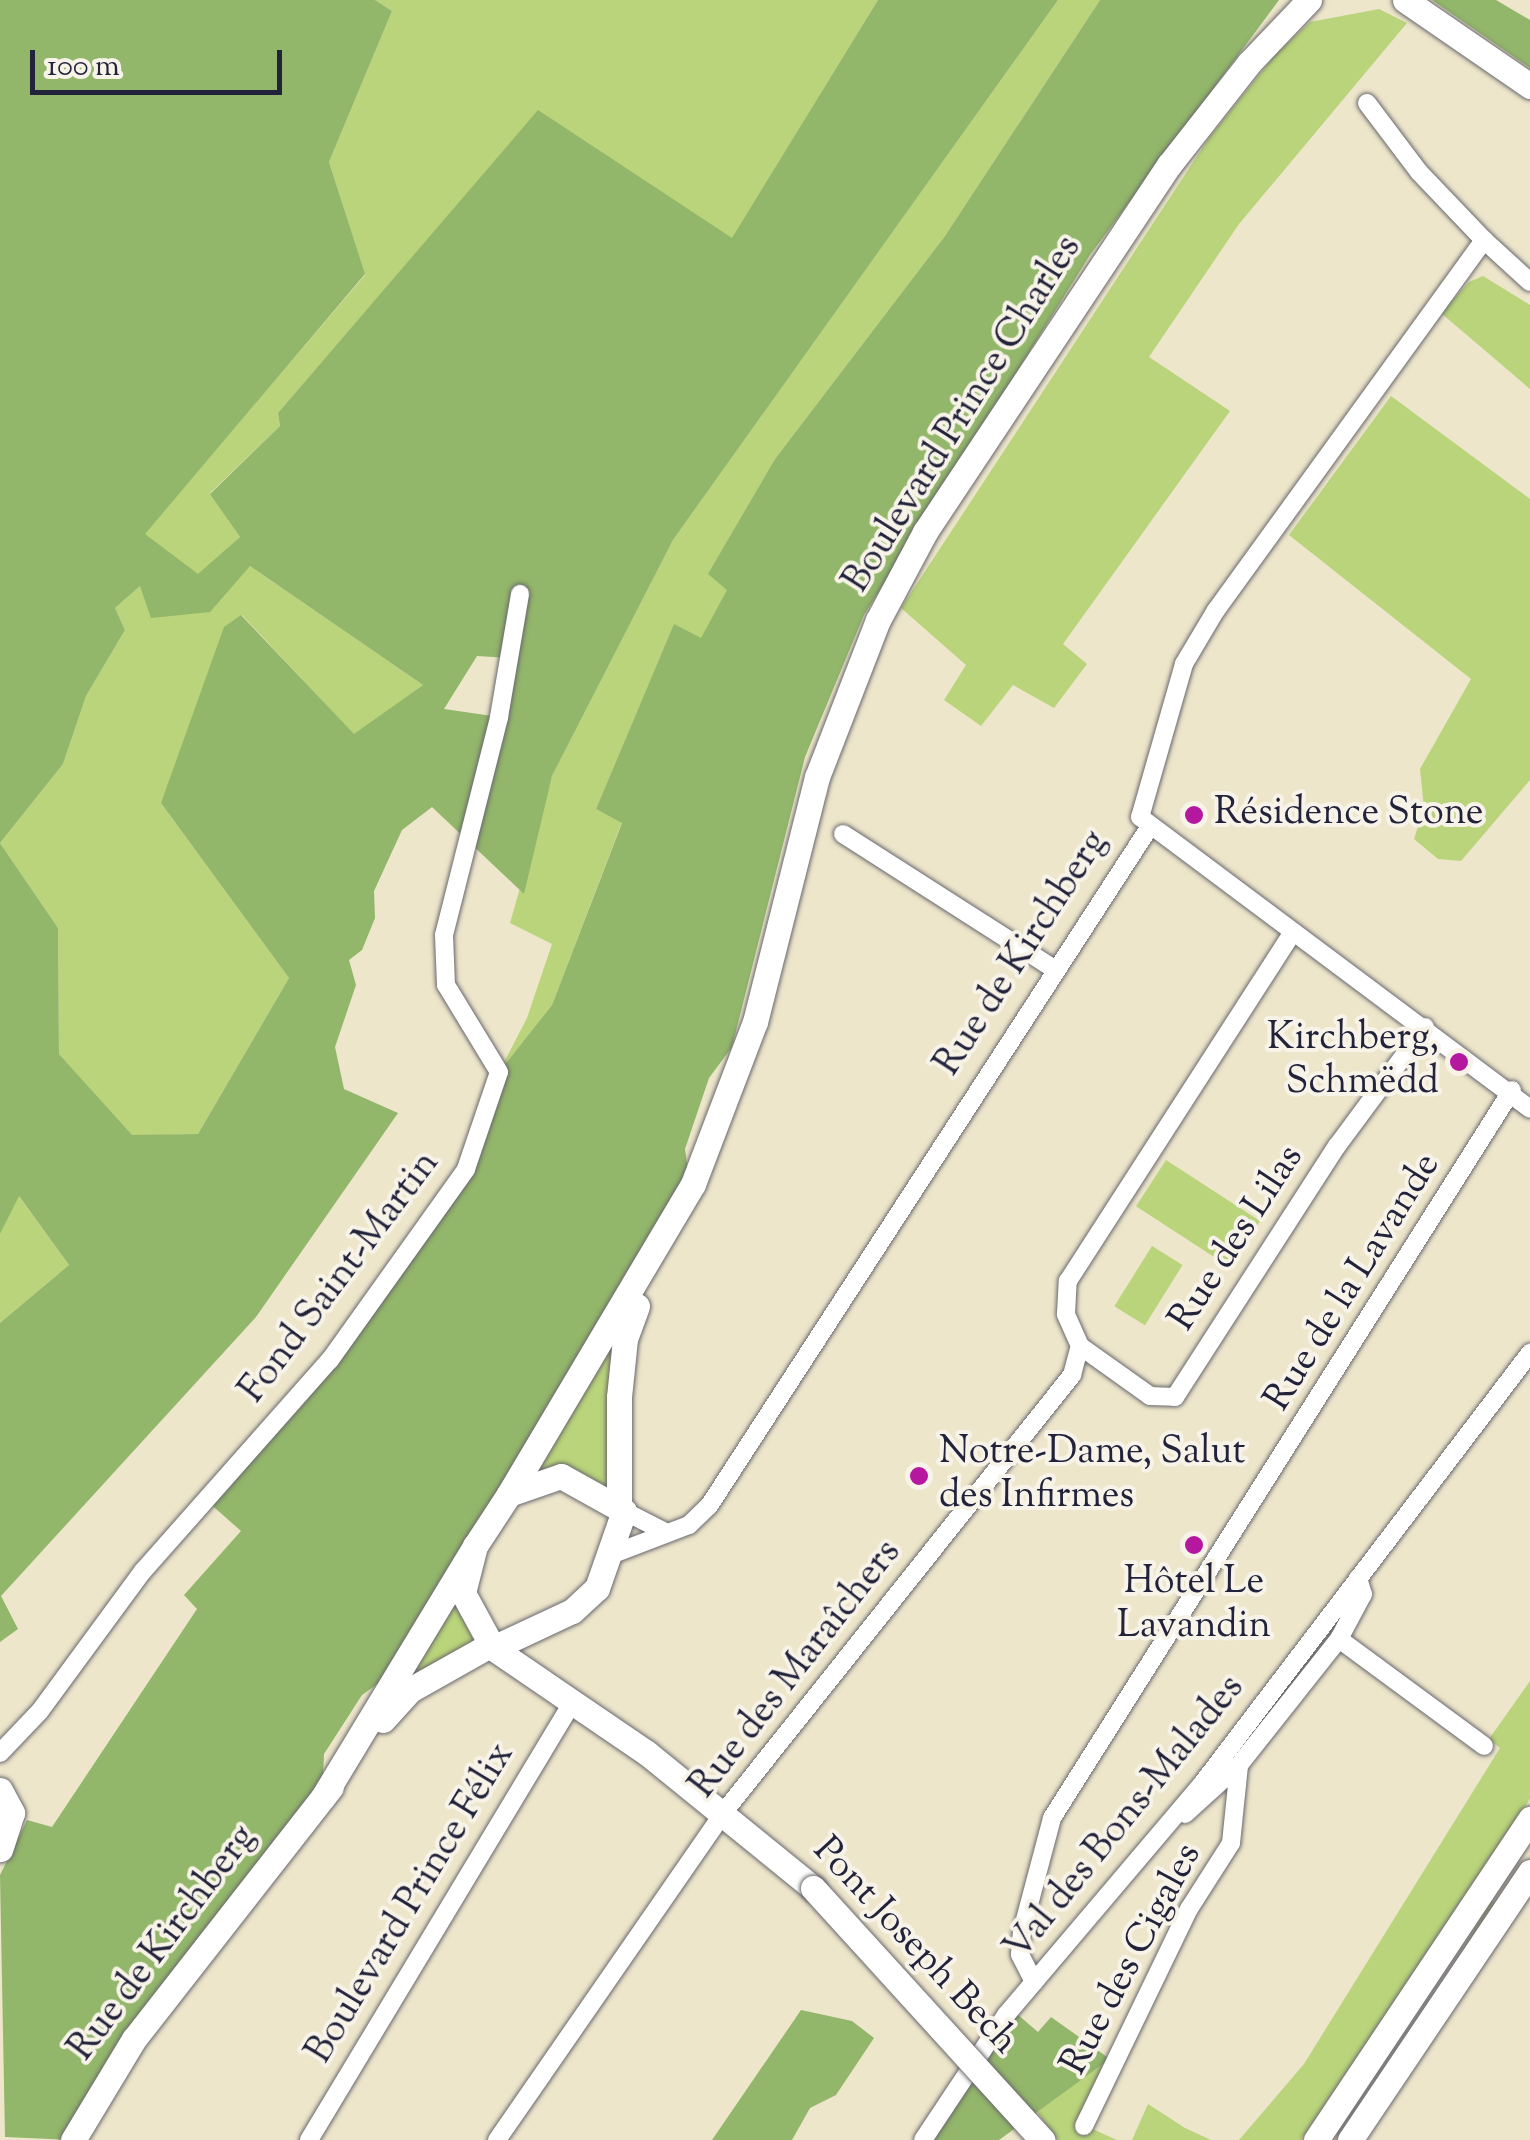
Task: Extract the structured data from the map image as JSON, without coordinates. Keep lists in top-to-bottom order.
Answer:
{
  "streets": {
    "main road": ["Boulevard Prince Charles", "Rue de Kirchberg", "Pont Joseph Bech"],
    "street": [
      "Rue des Lilas",
      "Fond Saint-Martin",
      "Rue de la Lavande",
      "Rue des Maraîchers",
      "Val des Bons-Malades",
      "Boulevard Prince Félix",
      "Rue des Cigales"
    ]
  },
  "crossings": [
    ["Boulevard Prince Charles", "Rue de Kirchberg"],
    ["Boulevard Prince Charles", "Pont Joseph Bech"],
    ["Rue de Kirchberg", "Pont Joseph Bech"],
    ["Rue des Lilas", "Rue des Maraîchers"],
    ["Rue de la Lavande", "Val des Bons-Malades"],
    ["Rue des Maraîchers", "Pont Joseph Bech"],
    ["Val des Bons-Malades", "Rue des Cigales"],
    ["Boulevard Prince Félix", "Pont Joseph Bech"]
  ],
  "places": [
    "Résidence Stone",
    "Kirchberg, Schmëdd",
    "Notre-Dame, Salut des Infirmes",
    "Hôtel Le Lavandin"
  ],
  "scale_bar": "100 m"
}
